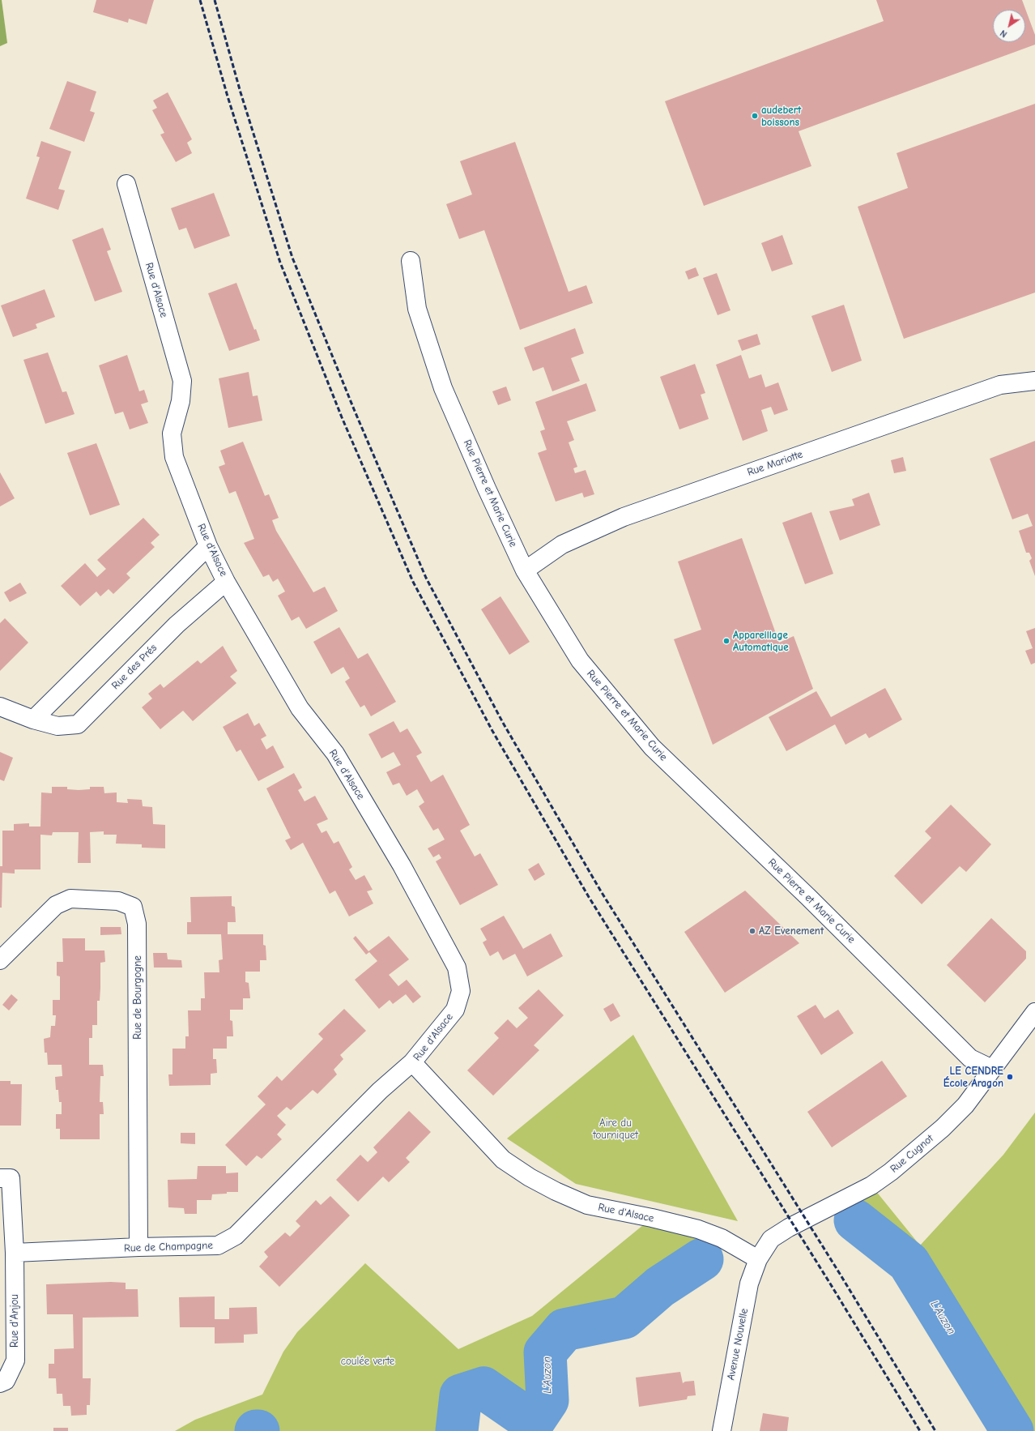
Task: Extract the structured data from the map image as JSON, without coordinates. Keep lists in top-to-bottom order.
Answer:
{
  "streets": {
    "street": [
      "Rue d'Alsace",
      "Rue Mariotte",
      "Rue Pierre et Marie Curie",
      "Rue des Prés",
      "Rue de Bourgogne",
      "Rue Cugnot",
      "Rue de Champagne",
      "Rue d'Anjou",
      "Avenue Nouvelle"
    ]
  },
  "crossings": [
    ["Rue d'Alsace", "Rue des Prés"],
    ["Rue d'Alsace", "Rue Cugnot"],
    ["Rue d'Alsace", "Rue de Champagne"],
    ["Rue d'Alsace", "Avenue Nouvelle"],
    ["Rue Mariotte", "Rue Pierre et Marie Curie"],
    ["Rue Pierre et Marie Curie", "Rue Cugnot"],
    ["Rue de Bourgogne", "Rue de Champagne"],
    ["Rue Cugnot", "Avenue Nouvelle"],
    ["Rue de Champagne", "Rue d'Anjou"]
  ],
  "water": ["L'Auzon"],
  "parks": ["Aire du tourniquet", "coulée verte"],
  "places": [
    "audebert boissons",
    "Appareillage Automatique",
    "AZ Evenement",
    "LE CENDRE École Aragon"
  ],
  "north": "bottom left"
}
